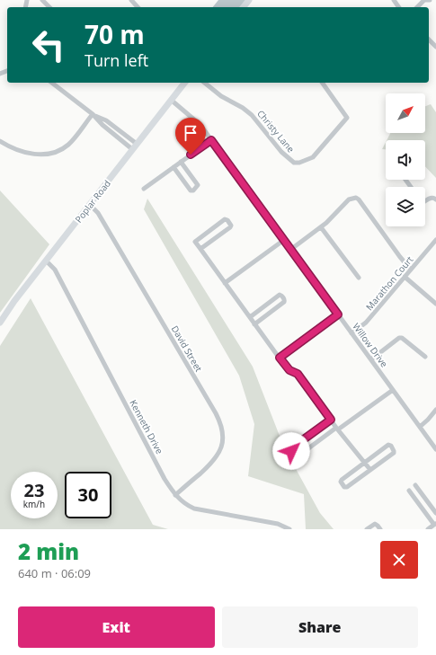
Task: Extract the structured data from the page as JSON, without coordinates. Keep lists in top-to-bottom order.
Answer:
{
  "streets": {
    "street": [
      "Christy Lane",
      "Poplar Road",
      "Marathon Court",
      "Willow Drive",
      "David Street",
      "Kenneth Drive"
    ]
  },
  "crossings": [
    ["Poplar Road", "Willow Drive"],
    ["Poplar Road", "David Street"],
    ["Poplar Road", "Kenneth Drive"],
    ["Marathon Court", "Willow Drive"],
    ["David Street", "Kenneth Drive"]
  ],
  "north": "top right",
  "page": {
    "turn": ["70 m", "Turn left"],
    "speed": "23 km/h",
    "limit": "30",
    "heading": ["2 min", "640 m · 06:09"],
    "buttons": ["Exit", "Share"]
  }
}
